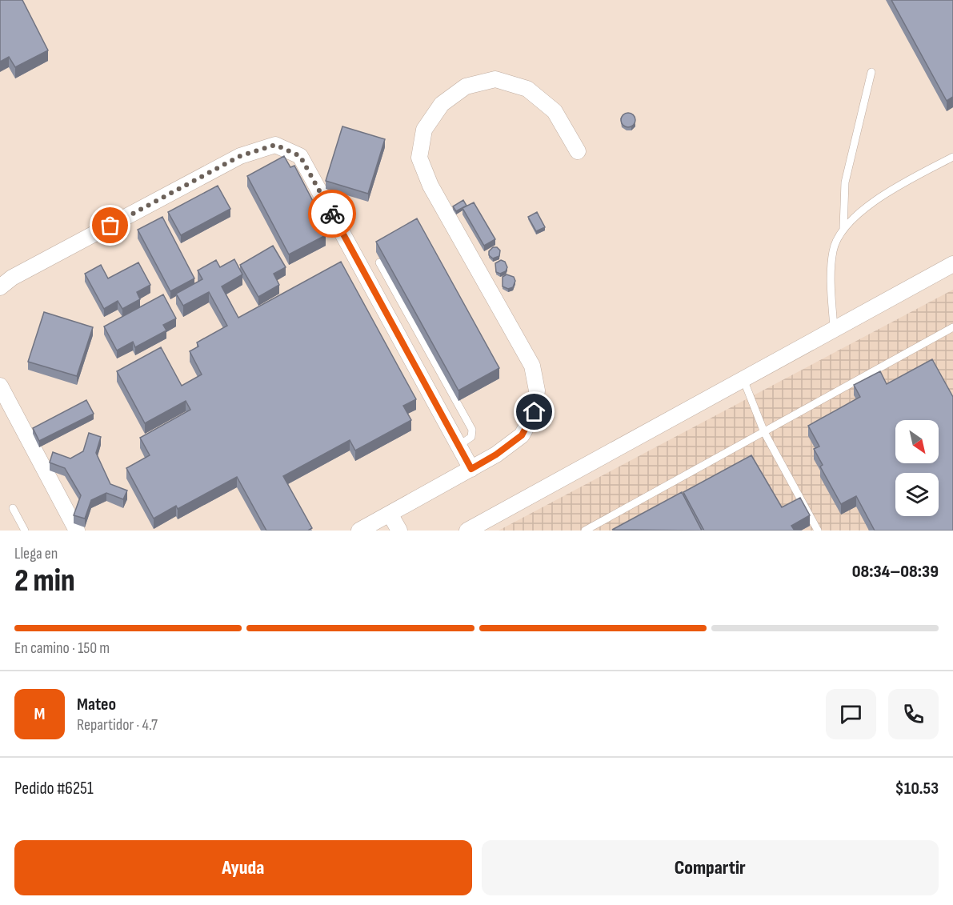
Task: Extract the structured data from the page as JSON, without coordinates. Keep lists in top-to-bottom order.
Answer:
{
  "north": "bottom right",
  "page": {
    "heading": ["2 min", "Llega en", "08:34–08:39"],
    "panel": [
      "Mateo",
      "Repartidor · 4.7",
      "Pedido #6251",
      "$10.53"
    ],
    "bar": "En camino · 150 m",
    "round": "M",
    "buttons": ["Ayuda", "Compartir"]
  }
}
